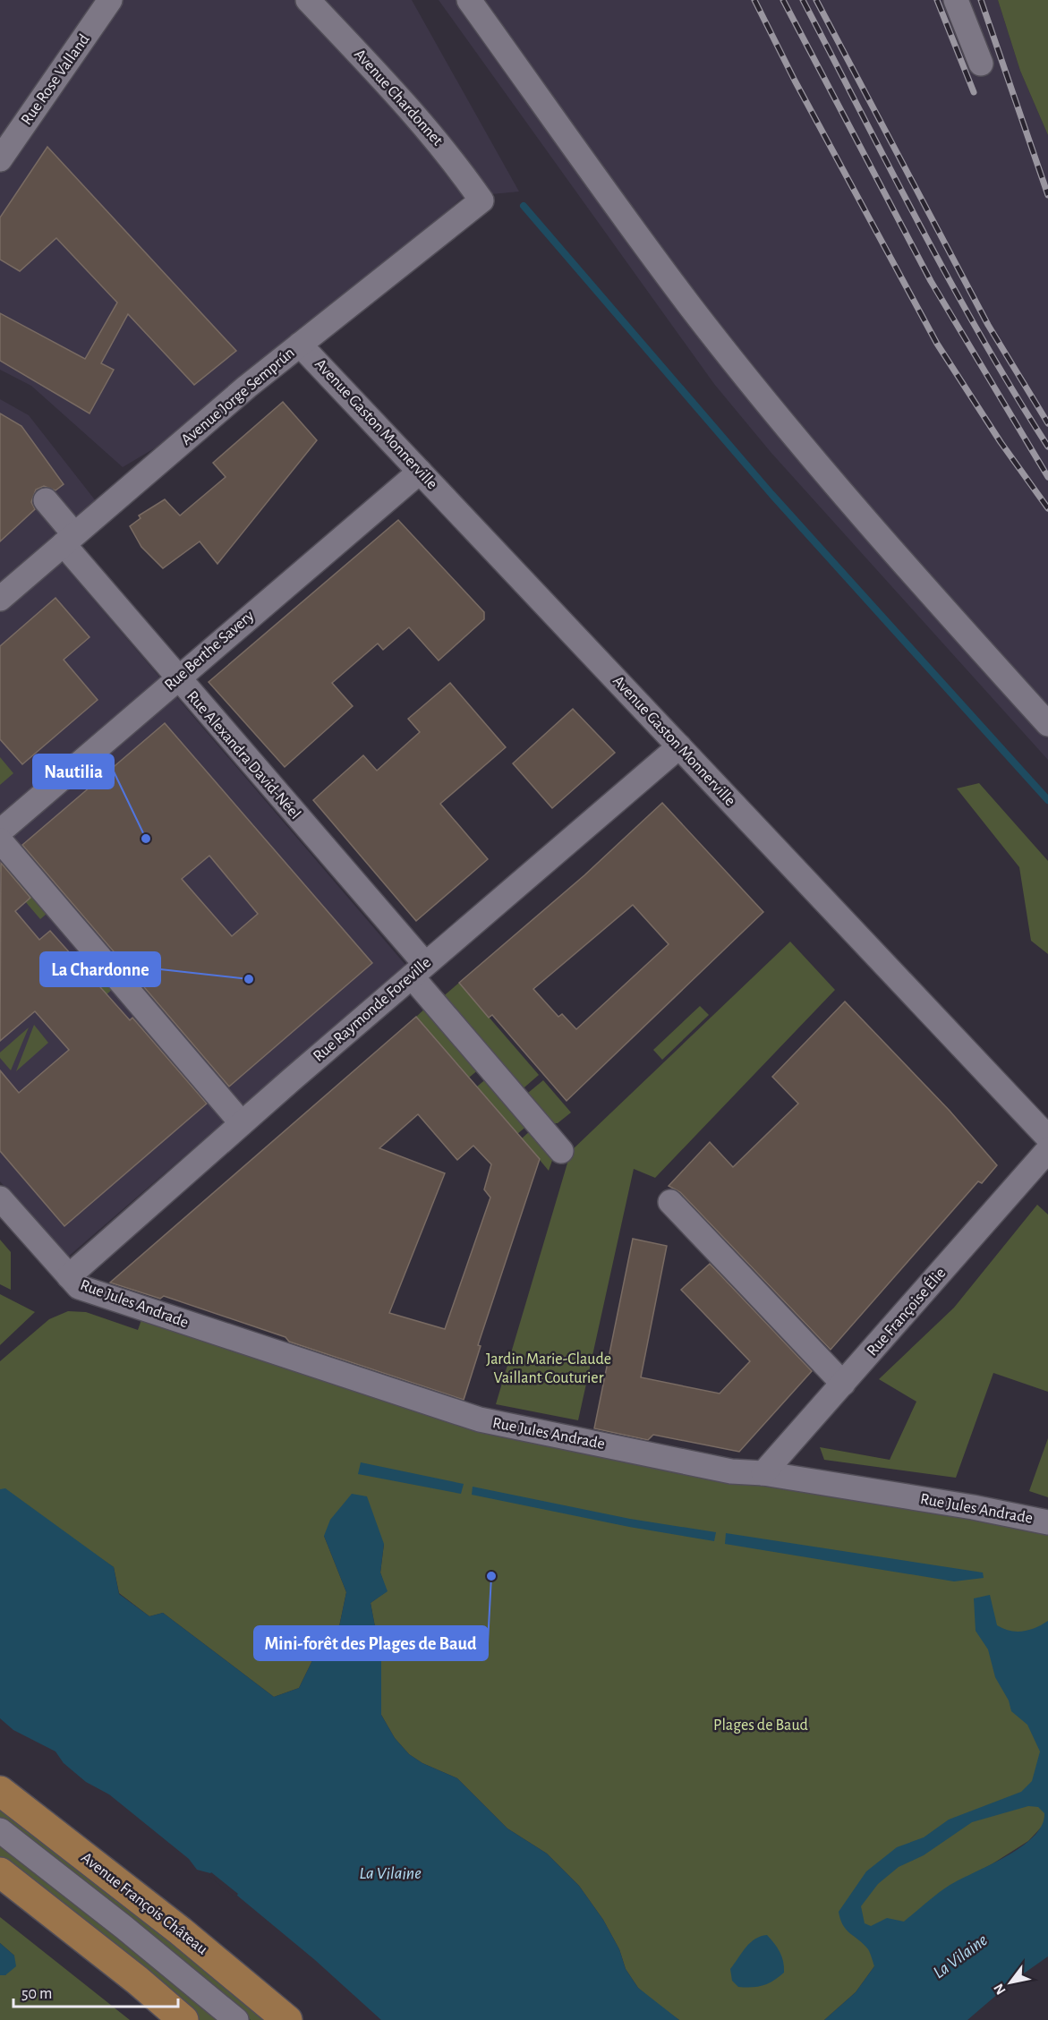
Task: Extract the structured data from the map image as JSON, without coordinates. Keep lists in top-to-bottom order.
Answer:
{
  "streets": {
    "main road": ["Avenue François Château"],
    "street": [
      "Rue Rose Valland",
      "Avenue Chardonnet",
      "Avenue Jorge Semprún",
      "Avenue Gaston Monnerville",
      "Rue Berthe Savery",
      "Rue Alexandra David-Néel",
      "Rue Raymonde Foreville",
      "Rue Jules Andrade",
      "Rue Françoise Élie"
    ]
  },
  "crossings": [
    ["Avenue Chardonnet", "Avenue Jorge Semprún"],
    ["Avenue Jorge Semprún", "Avenue Gaston Monnerville"],
    ["Avenue Jorge Semprún", "Rue Alexandra David-Néel"],
    ["Avenue Gaston Monnerville", "Rue Berthe Savery"],
    ["Avenue Gaston Monnerville", "Rue Raymonde Foreville"],
    ["Rue Berthe Savery", "Rue Alexandra David-Néel"],
    ["Rue Alexandra David-Néel", "Rue Raymonde Foreville"],
    ["Rue Raymonde Foreville", "Rue Jules Andrade"],
    ["Rue Jules Andrade", "Rue Françoise Élie"]
  ],
  "water": ["La Vilaine"],
  "parks": ["Jardin Marie-Claude Vaillant Couturier", "Plages de Baud"],
  "places": ["Nautilia", "La Chardonne", "Mini-forêt des Plages de Baud"],
  "scale_bar": "50 m",
  "north": "bottom left"
}
